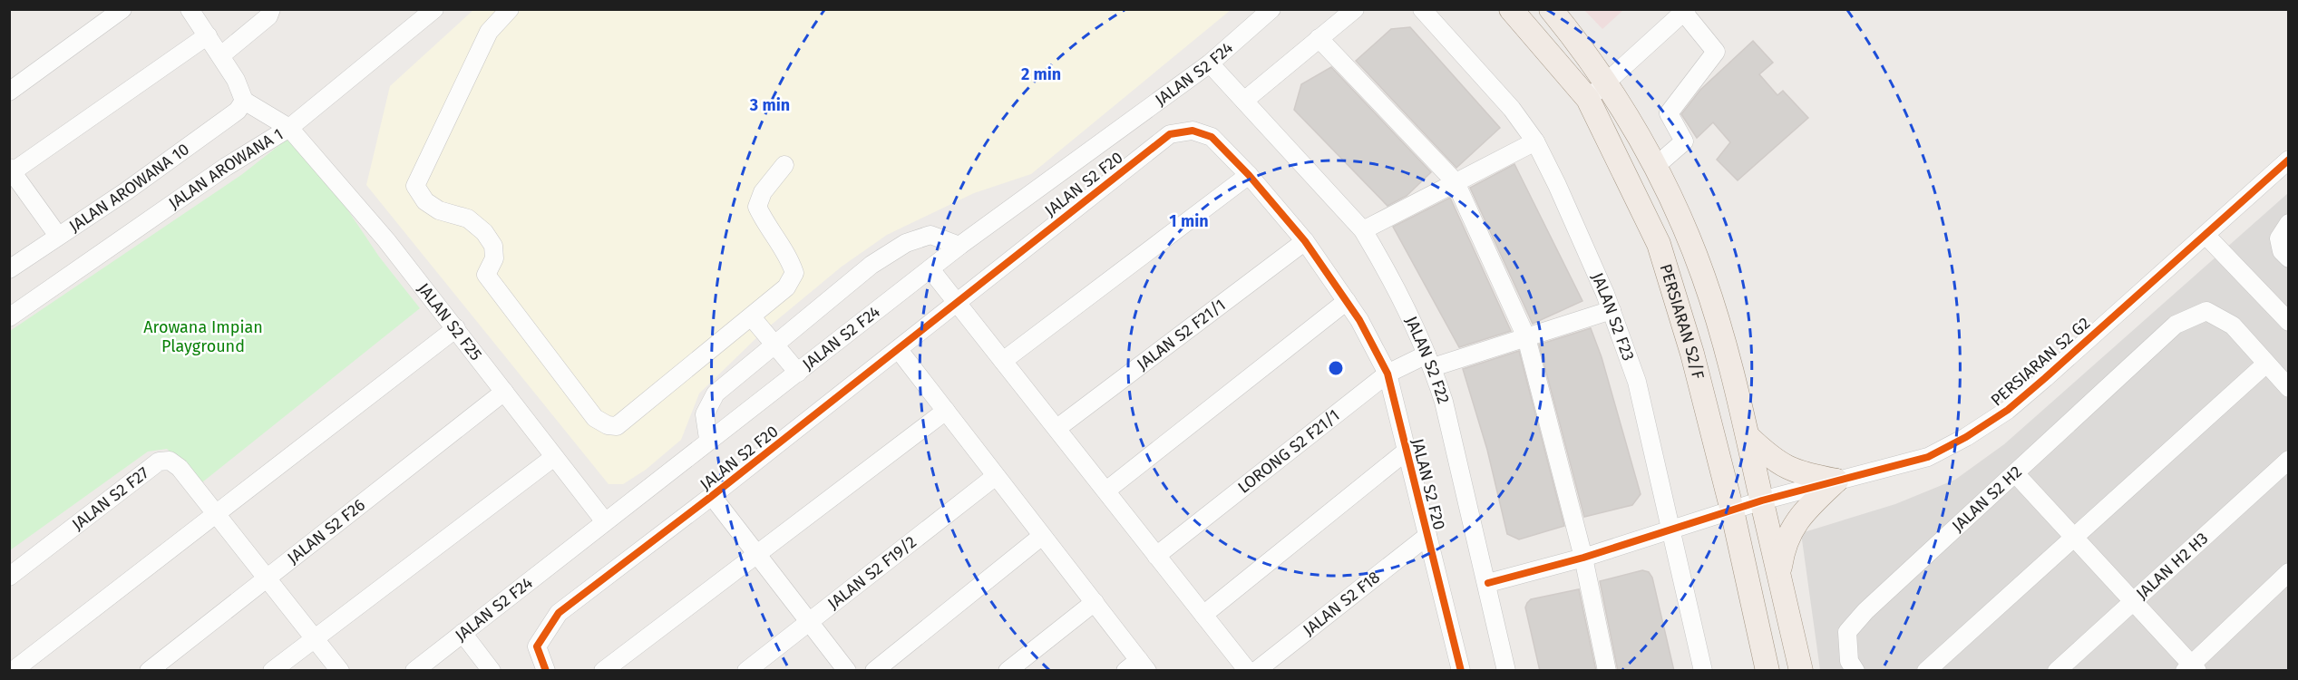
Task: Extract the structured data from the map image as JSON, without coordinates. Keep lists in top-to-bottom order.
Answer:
{
  "streets": {
    "main road": ["PERSIARAN S2/F"],
    "street": [
      "JALAN S2 F24",
      "JALAN AROWANA 1",
      "JALAN S2 F20",
      "JALAN AROWANA 10",
      "JALAN S2 F23",
      "JALAN S2 F25",
      "JALAN S2 F21/1",
      "JALAN S2 F22",
      "PERSIARAN S2 G2",
      "LORONG S2 F21/1",
      "JALAN S2 F27",
      "JALAN S2 H2",
      "JALAN S2 F26",
      "JALAN H2 H3",
      "JALAN S2 F19/2",
      "JALAN S2 F18"
    ]
  },
  "crossings": [
    ["JALAN S2 F24", "JALAN S2 F25"],
    ["JALAN S2 F24", "JALAN S2 F22"],
    ["JALAN AROWANA 1", "JALAN S2 F25"],
    ["JALAN S2 F20", "JALAN S2 F21/1"],
    ["JALAN S2 F20", "LORONG S2 F21/1"],
    ["JALAN S2 F20", "JALAN S2 F18"],
    ["JALAN AROWANA 10", "JALAN S2 F25"],
    ["JALAN S2 F23", "PERSIARAN S2 G2"],
    ["JALAN S2 F23", "LORONG S2 F21/1"],
    ["PERSIARAN S2/F", "PERSIARAN S2 G2"],
    ["JALAN S2 F25", "JALAN S2 F26"],
    ["JALAN S2 F22", "PERSIARAN S2 G2"],
    ["JALAN S2 F22", "LORONG S2 F21/1"],
    ["JALAN S2 F27", "JALAN S2 F26"]
  ],
  "parks": ["Arowana Impian Playground"],
  "rings": ["2 min", "3 min", "1 min"]
}
